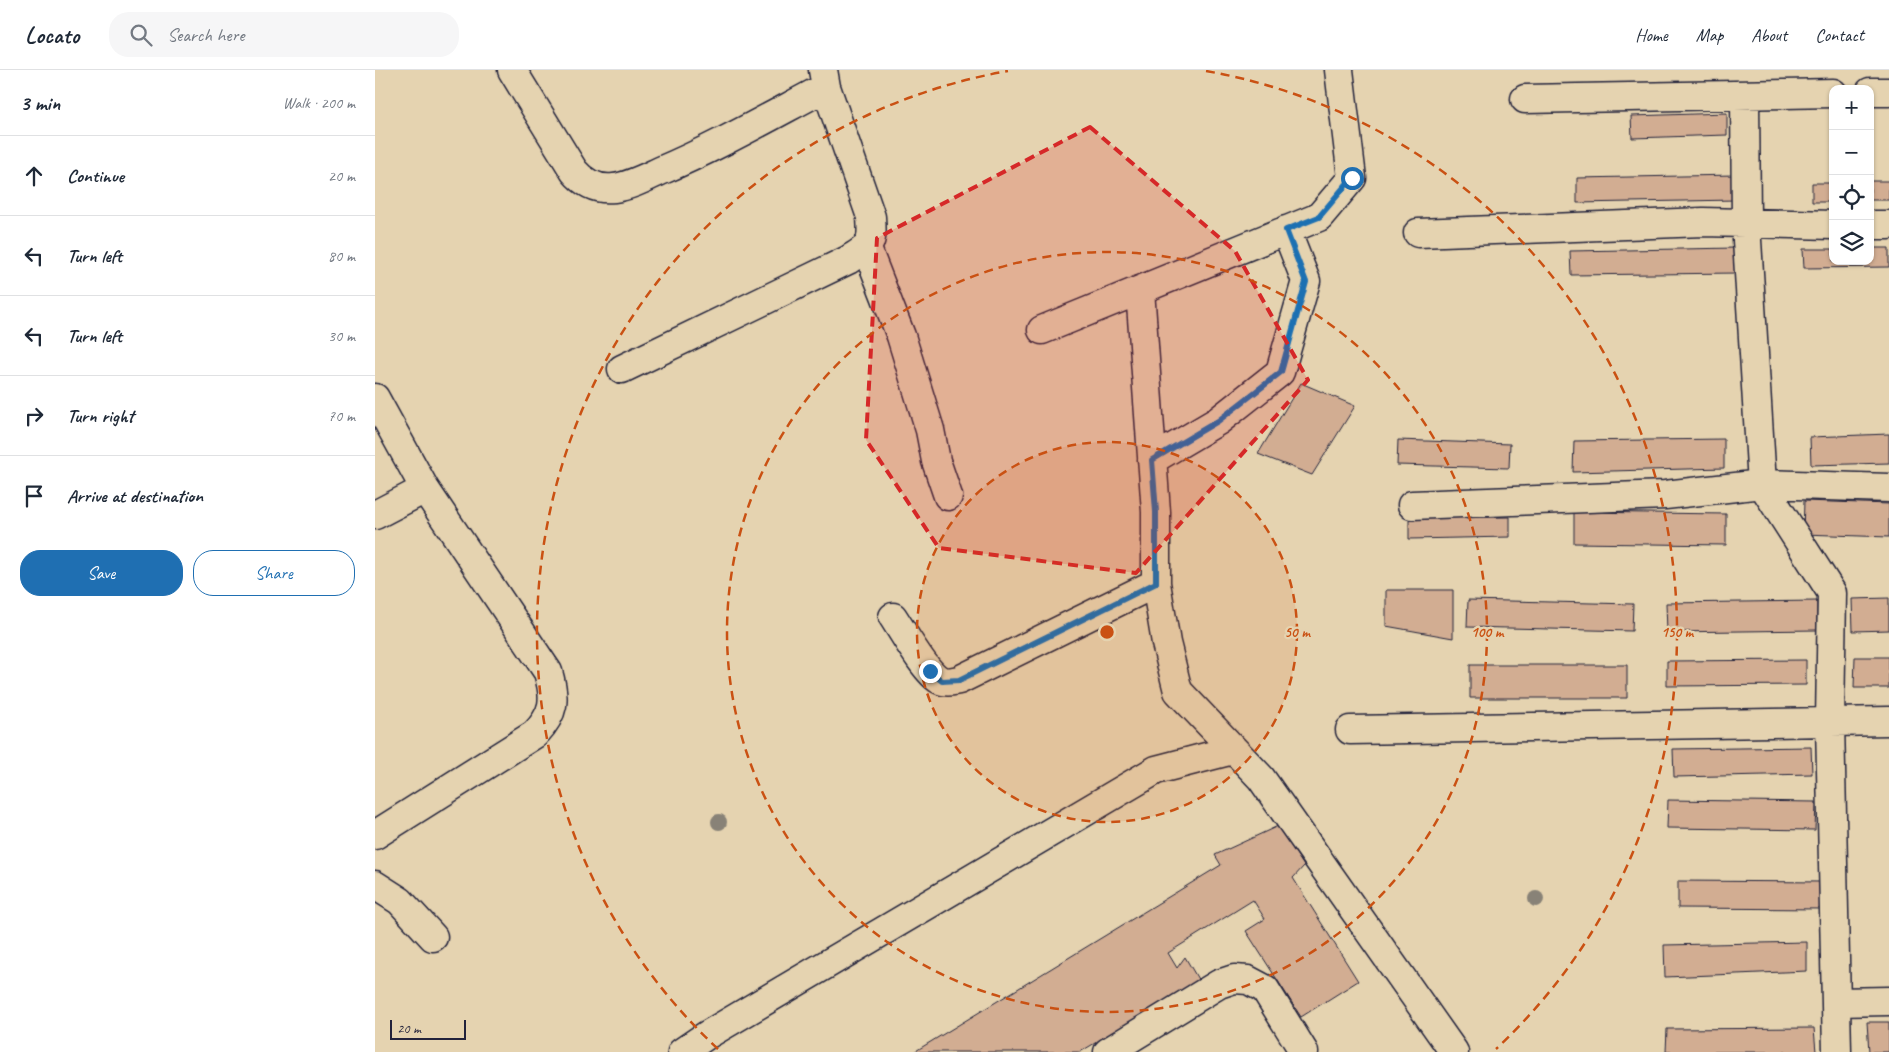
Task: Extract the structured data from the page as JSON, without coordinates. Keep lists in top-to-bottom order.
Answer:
{
  "scale_bar": "20 m",
  "page": {
    "header": "Locato",
    "search": "Search here",
    "nav": [
      "Home",
      "Map",
      "About",
      "Contact"
    ],
    "heading": ["3 min", "Walk · 200 m"],
    "map_buttons": ["+", "−"],
    "list": [
      ["Continue", "20 m"],
      ["Turn left", "80 m"],
      ["Turn left", "30 m"],
      ["Turn right", "70 m"],
      "Arrive at destination"
    ],
    "buttons": ["Save", "Share"],
    "scale": "20 m"
  },
  "rings": ["50 m", "100 m", "150 m"]
}
